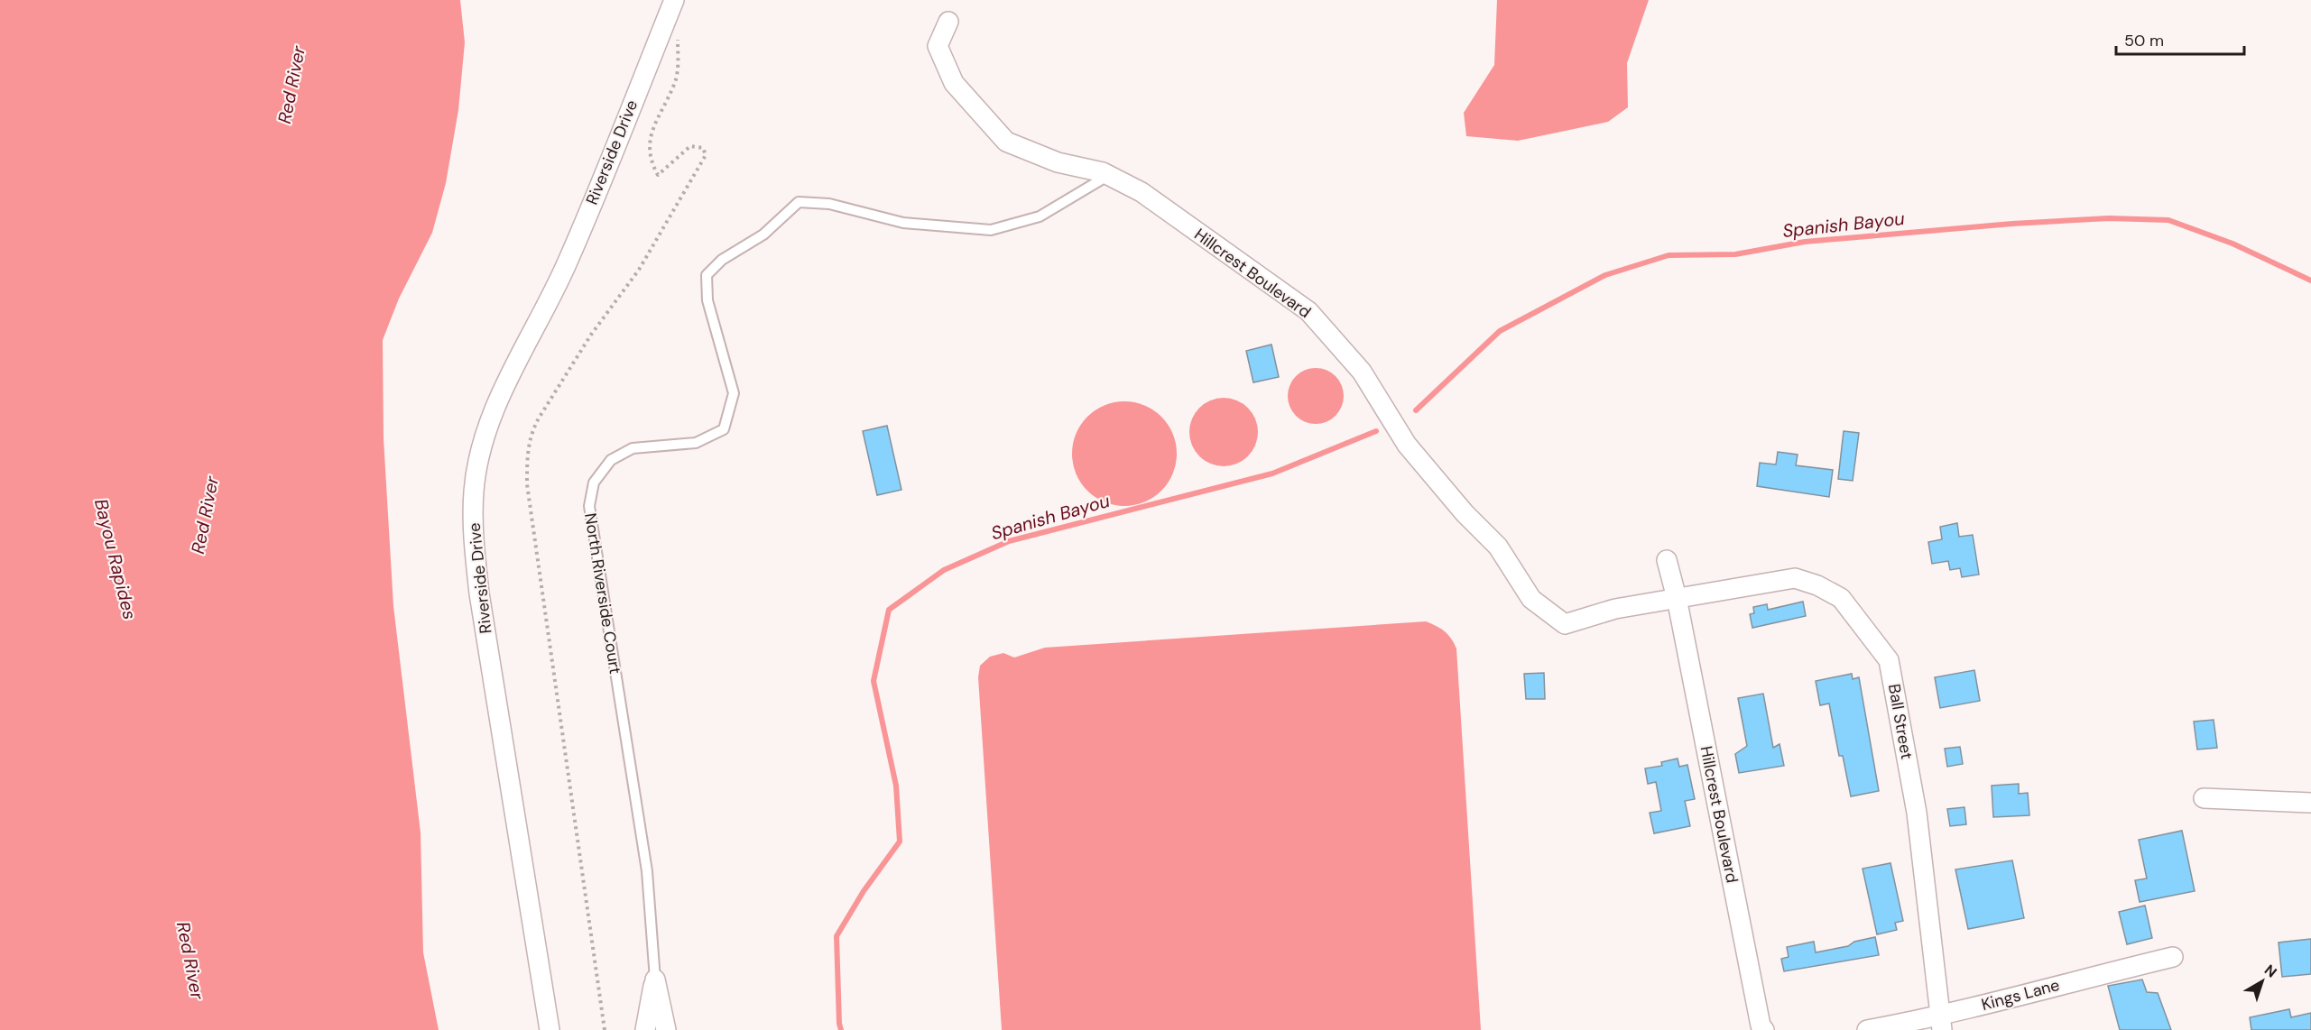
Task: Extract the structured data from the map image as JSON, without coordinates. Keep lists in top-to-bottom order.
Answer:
{
  "streets": {
    "street": [
      "Riverside Drive",
      "Hillcrest Boulevard",
      "North Riverside Court",
      "Ball Street",
      "Kings Lane"
    ]
  },
  "crossings": [
    ["Hillcrest Boulevard", "North Riverside Court"],
    ["Hillcrest Boulevard", "Ball Street"],
    ["Ball Street", "Kings Lane"]
  ],
  "water": ["Red River", "Spanish Bayou", "Bayou Rapides"],
  "scale_bar": "50 m",
  "north": "top right"
}
